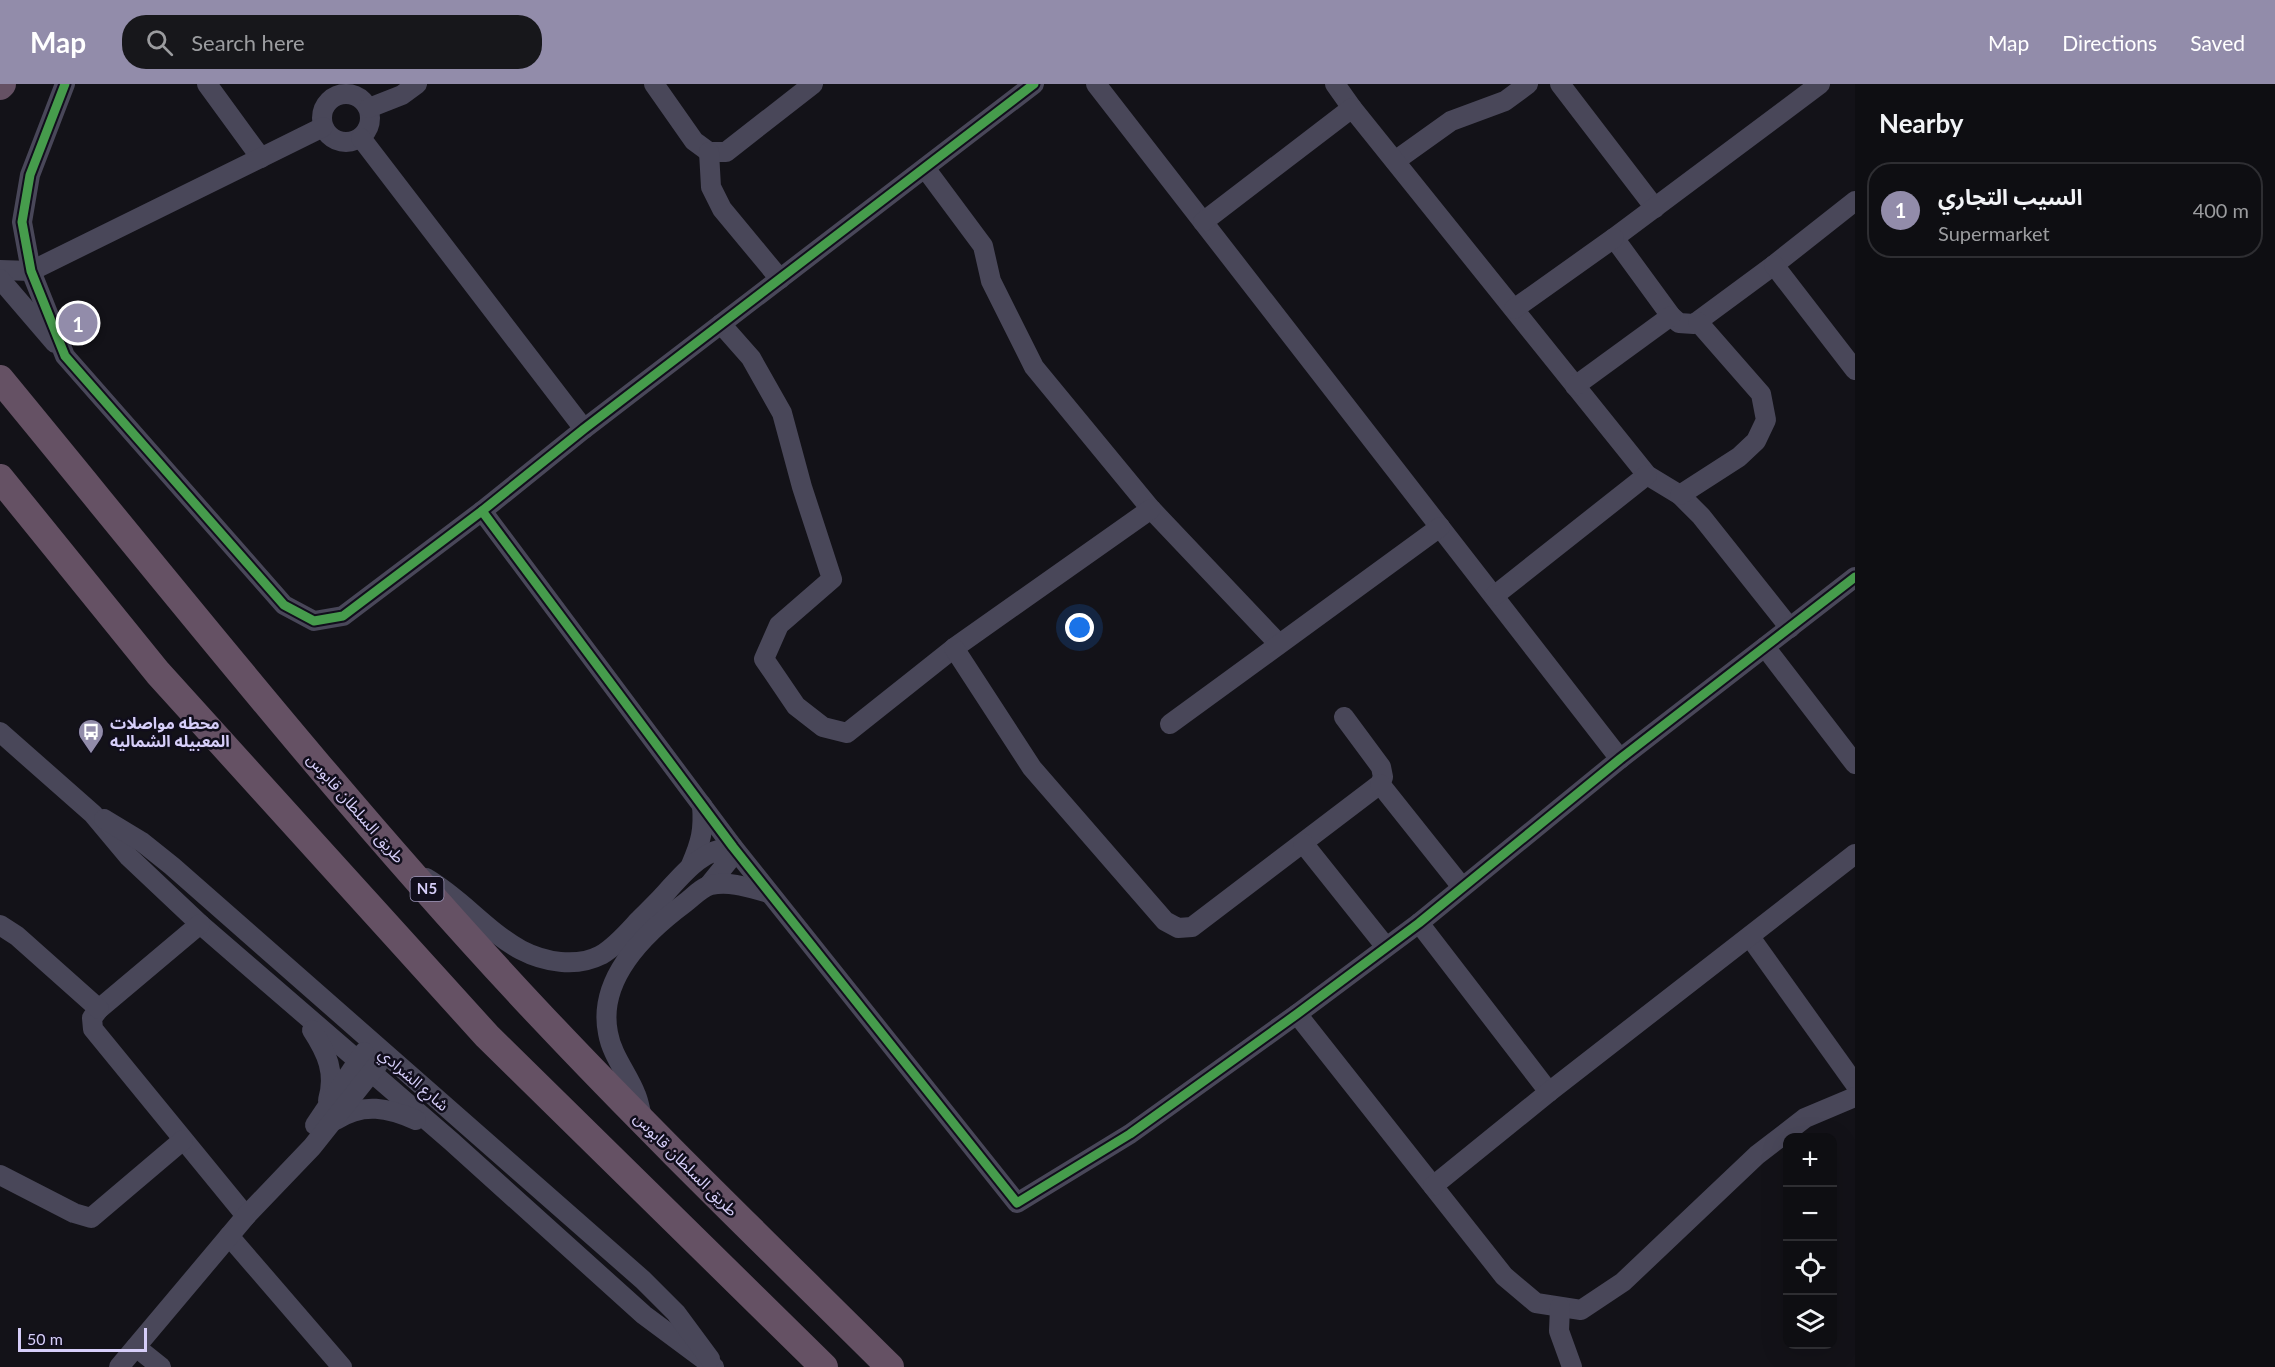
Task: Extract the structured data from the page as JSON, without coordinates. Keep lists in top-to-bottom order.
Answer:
{
  "streets": {
    "highway": ["طريق السلطان قابوس", "N5"],
    "street": ["شارع الشرادي"]
  },
  "places": {
    "bus stop": ["محطه مواصلات المعبيله الشماليه"]
  },
  "scale_bar": "50 m",
  "page": {
    "header": "Map",
    "search": "Search here",
    "nav": ["Map", "Directions", "Saved"],
    "heading": "Nearby",
    "list": [
      {
        "mark": "1",
        "name": "السيب التجاري",
        "note": "Supermarket",
        "value": "400 m"
      }
    ],
    "pins": "1",
    "map_buttons": ["+", "−"],
    "scale": "50 m"
  }
}
